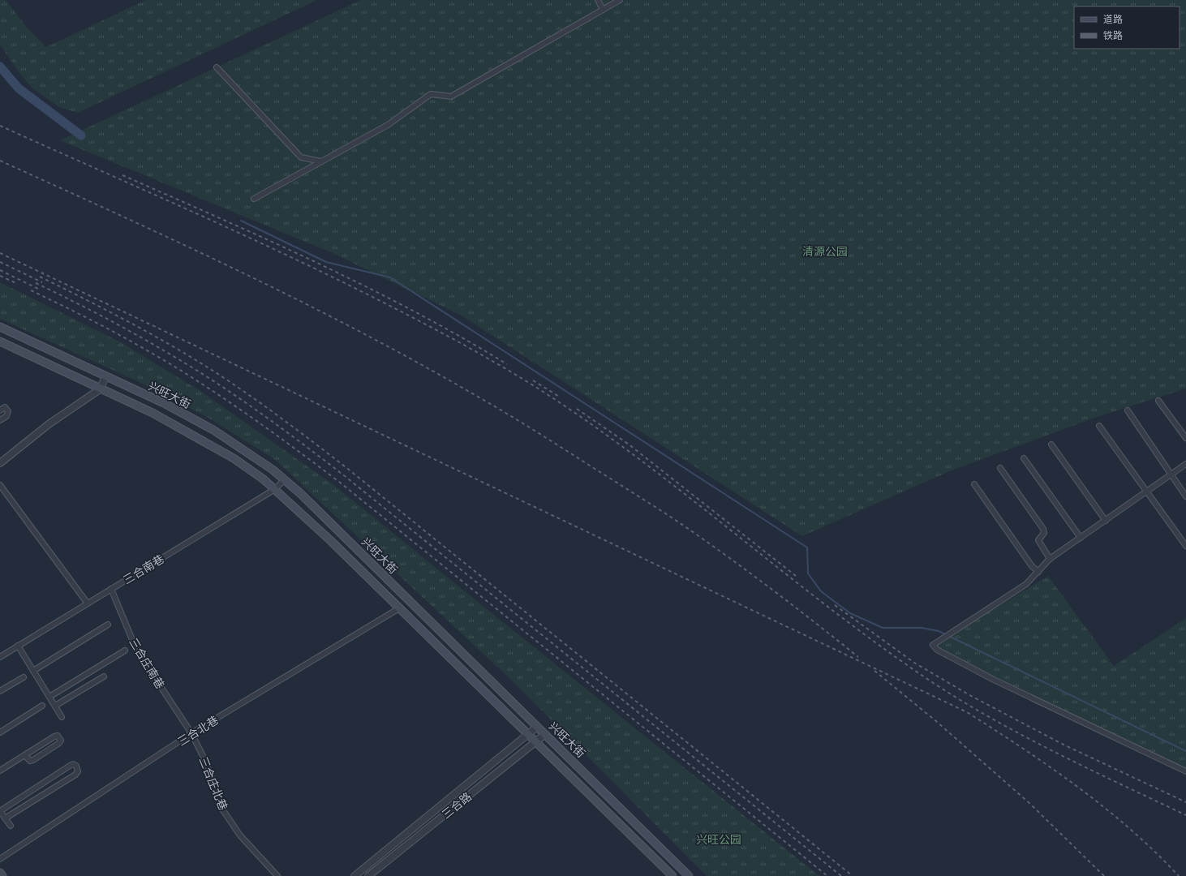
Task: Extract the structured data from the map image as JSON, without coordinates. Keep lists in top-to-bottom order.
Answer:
{
  "streets": {
    "main road": ["兴旺大街"],
    "street": [
      "三合南巷",
      "三合庄南巷",
      "三合北巷",
      "三合庄北巷",
      "三合路"
    ]
  },
  "crossings": [
    ["兴旺大街", "三合南巷"],
    ["兴旺大街", "三合北巷"],
    ["兴旺大街", "三合路"],
    ["三合南巷", "三合庄南巷"],
    ["三合庄南巷", "三合北巷"],
    ["三合庄南巷", "三合庄北巷"],
    ["三合北巷", "三合庄北巷"]
  ],
  "parks": ["清源公园", "兴旺公园"],
  "legend": ["道路", "铁路"]
}
